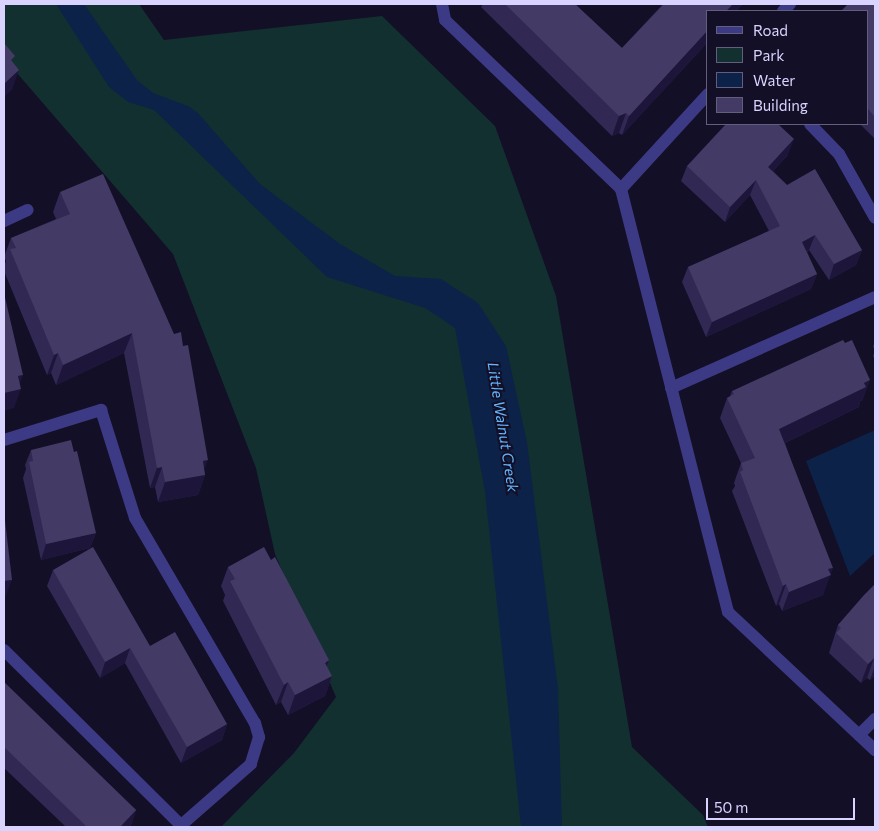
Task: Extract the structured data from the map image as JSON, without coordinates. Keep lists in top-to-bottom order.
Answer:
{
  "water": ["Little Walnut Creek"],
  "legend": [
    "Road",
    "Park",
    "Water",
    "Building"
  ],
  "scale_bar": "50 m"
}
